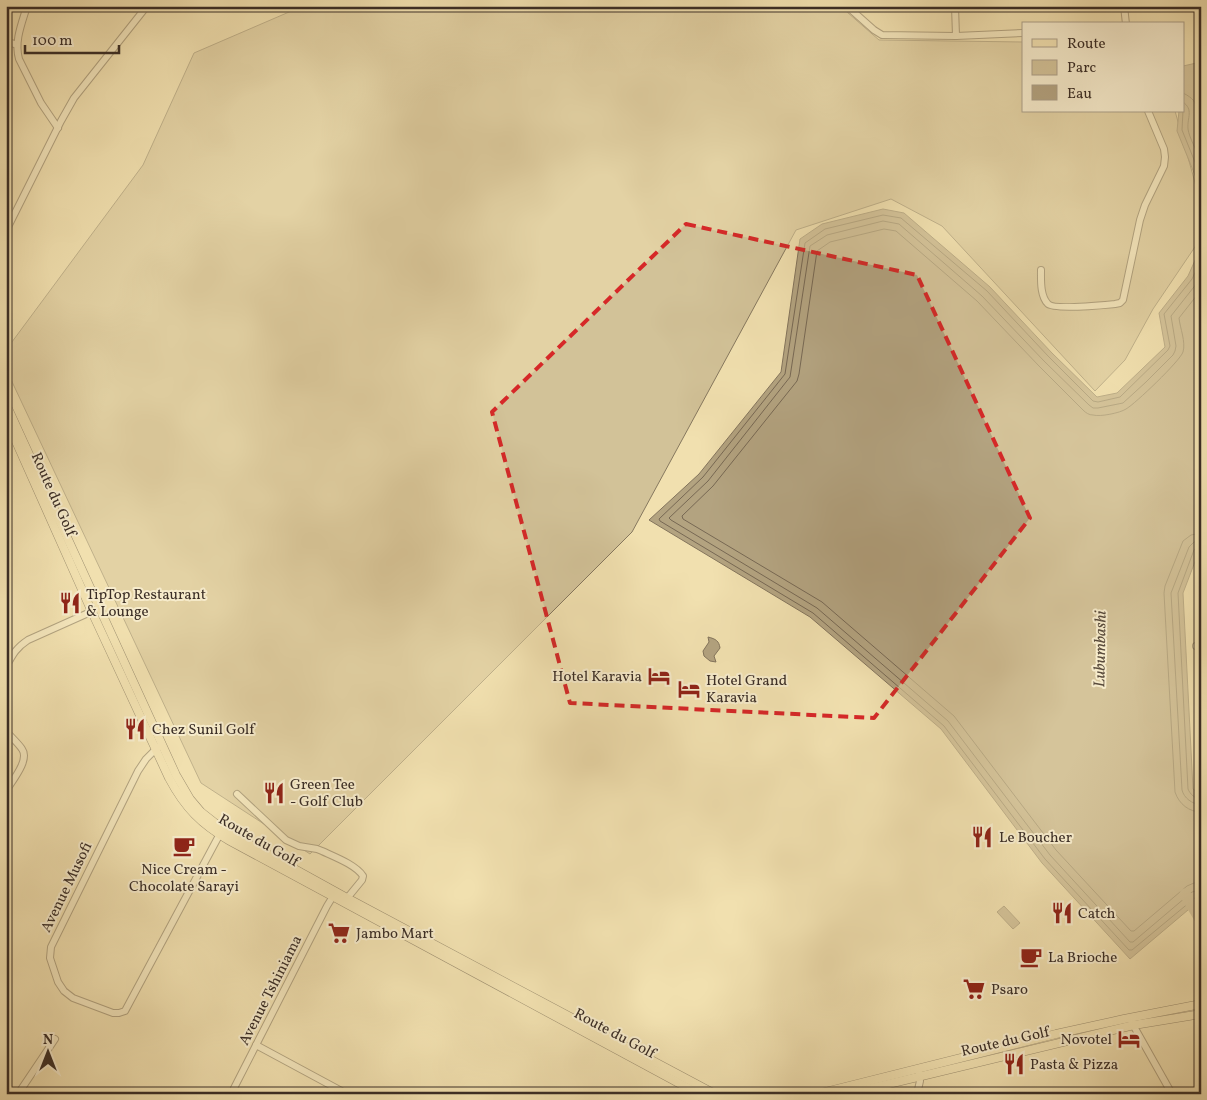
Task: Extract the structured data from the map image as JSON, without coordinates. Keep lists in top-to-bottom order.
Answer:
{
  "streets": {
    "main road": ["Route du Golf"],
    "street": ["Avenue Musofi", "Avenue Tshiniama"]
  },
  "crossings": [
    ["Route du Golf", "Avenue Musofi"],
    ["Route du Golf", "Avenue Tshiniama"]
  ],
  "water": ["Lubumbashi"],
  "places": {
    "restaurant": [
      "TipTop Restaurant & Lounge",
      "Chez Sunil Golf",
      "Green Tee - Golf Club",
      "Le Boucher",
      "Catch",
      "Pasta & Pizza"
    ],
    "hotel": ["Hotel Karavia", "Hotel Grand Karavia", "Novotel"],
    "cafe": ["Nice Cream - Chocolate Sarayi", "La Brioche"],
    "supermarket": ["Jambo Mart", "Psaro"]
  },
  "legend": ["Route", "Parc", "Eau"],
  "scale_bar": "100 m",
  "north": "top"
}
